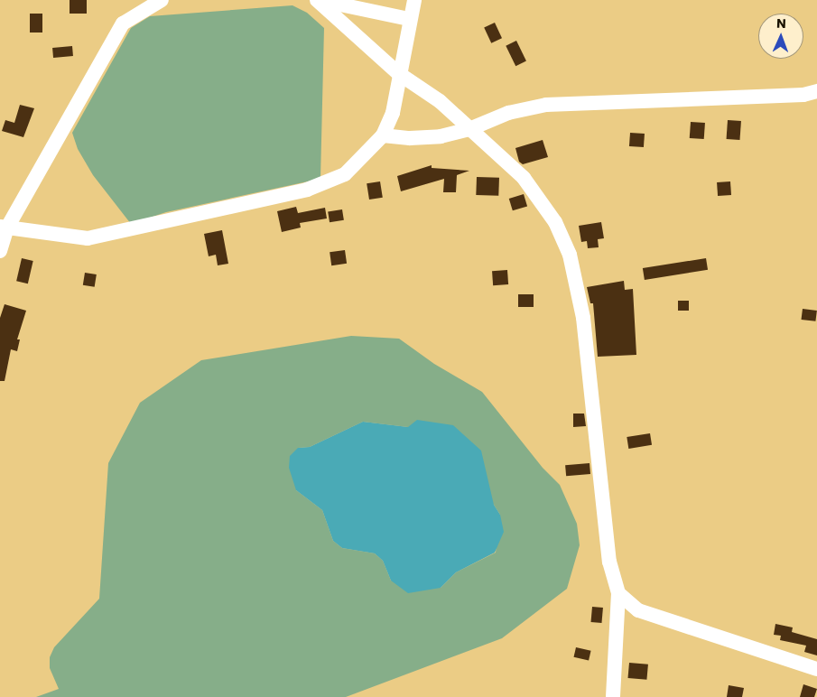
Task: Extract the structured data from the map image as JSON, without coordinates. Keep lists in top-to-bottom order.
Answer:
{
  "north": "top"
}
